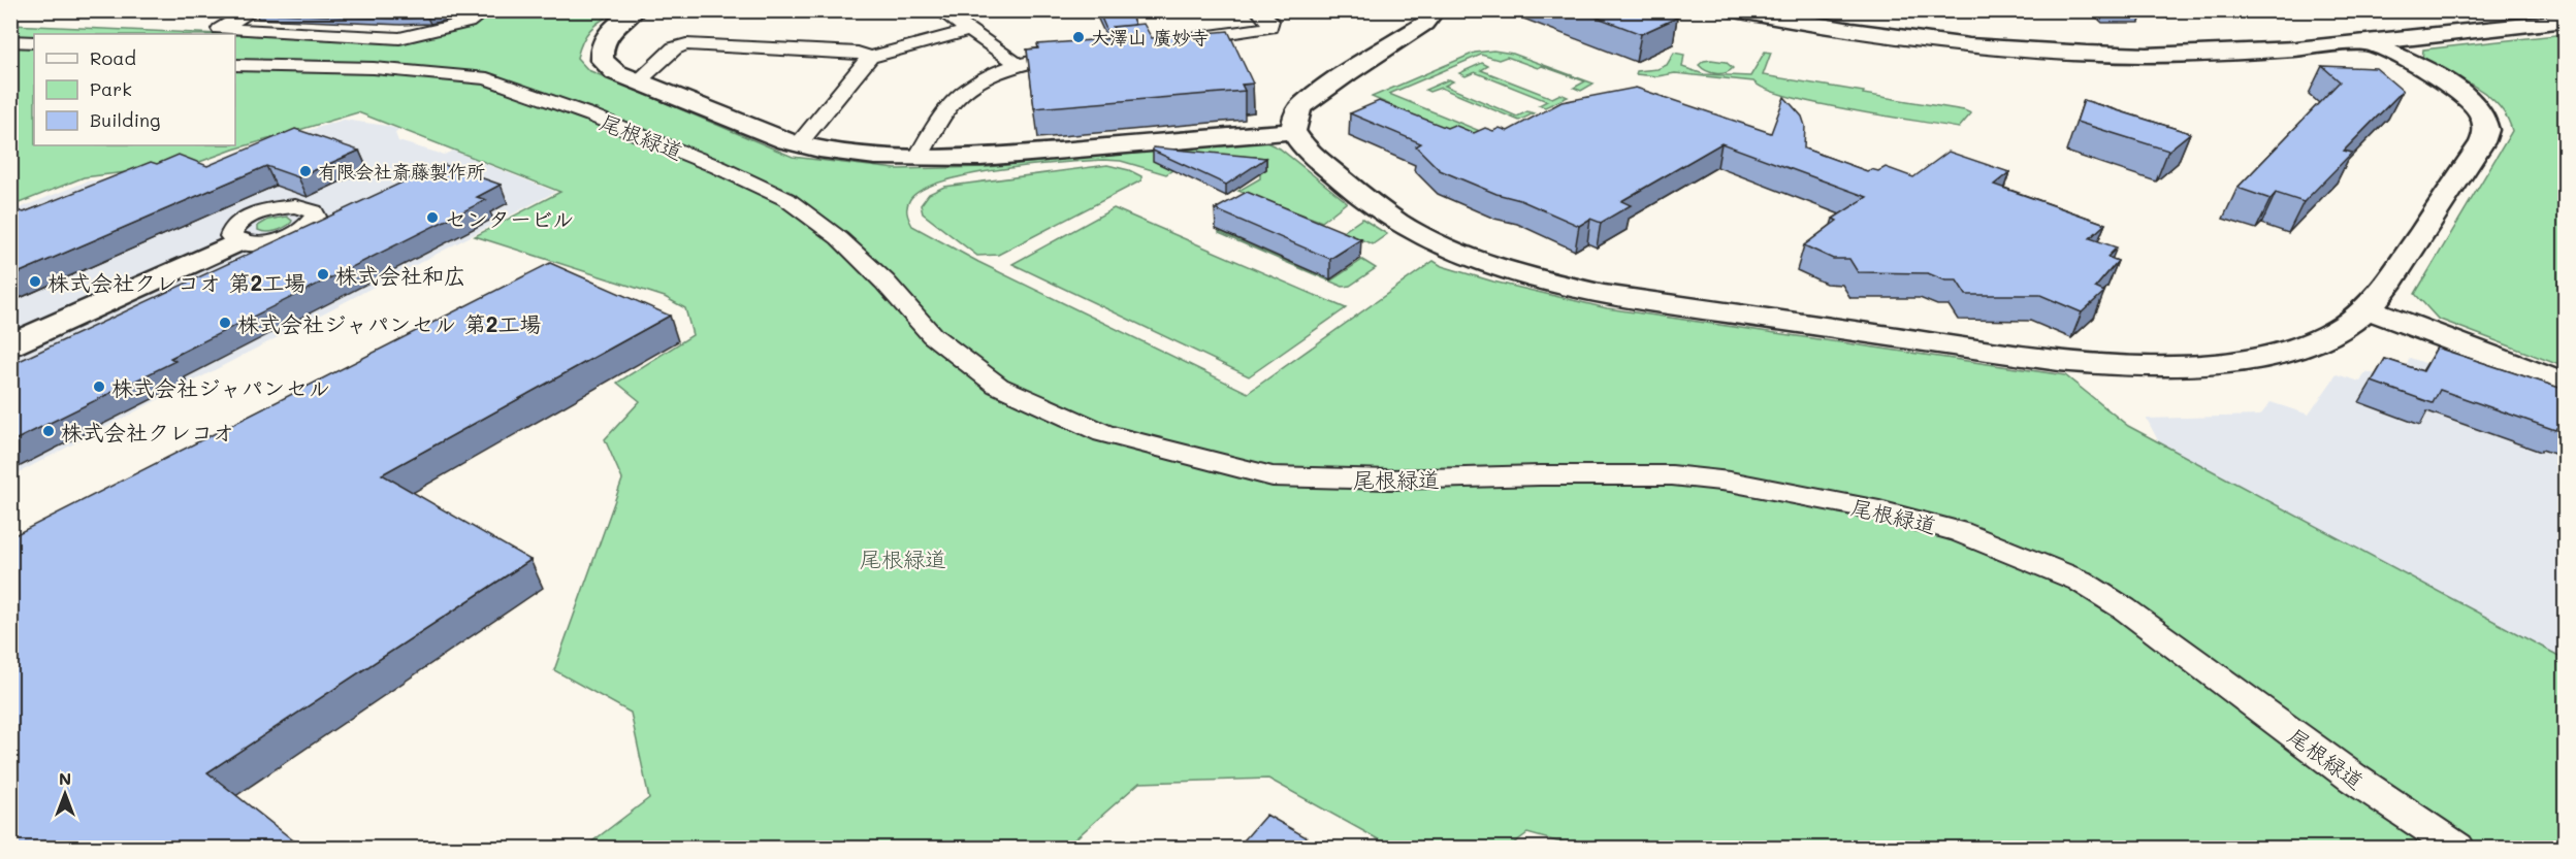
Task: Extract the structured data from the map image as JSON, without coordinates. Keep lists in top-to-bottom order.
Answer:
{
  "streets": {
    "street": ["尾根緑道"]
  },
  "parks": ["尾根緑道"],
  "places": [
    "大澤山 廣妙寺",
    "有限会社斎藤製作所",
    "センタービル",
    "株式会社和広",
    "株式会社クレコオ 第2工場",
    "株式会社ジャパンセル 第2工場",
    "株式会社ジャパンセル",
    "株式会社クレコオ"
  ],
  "legend": ["Road", "Park", "Building"],
  "north": "top"
}
